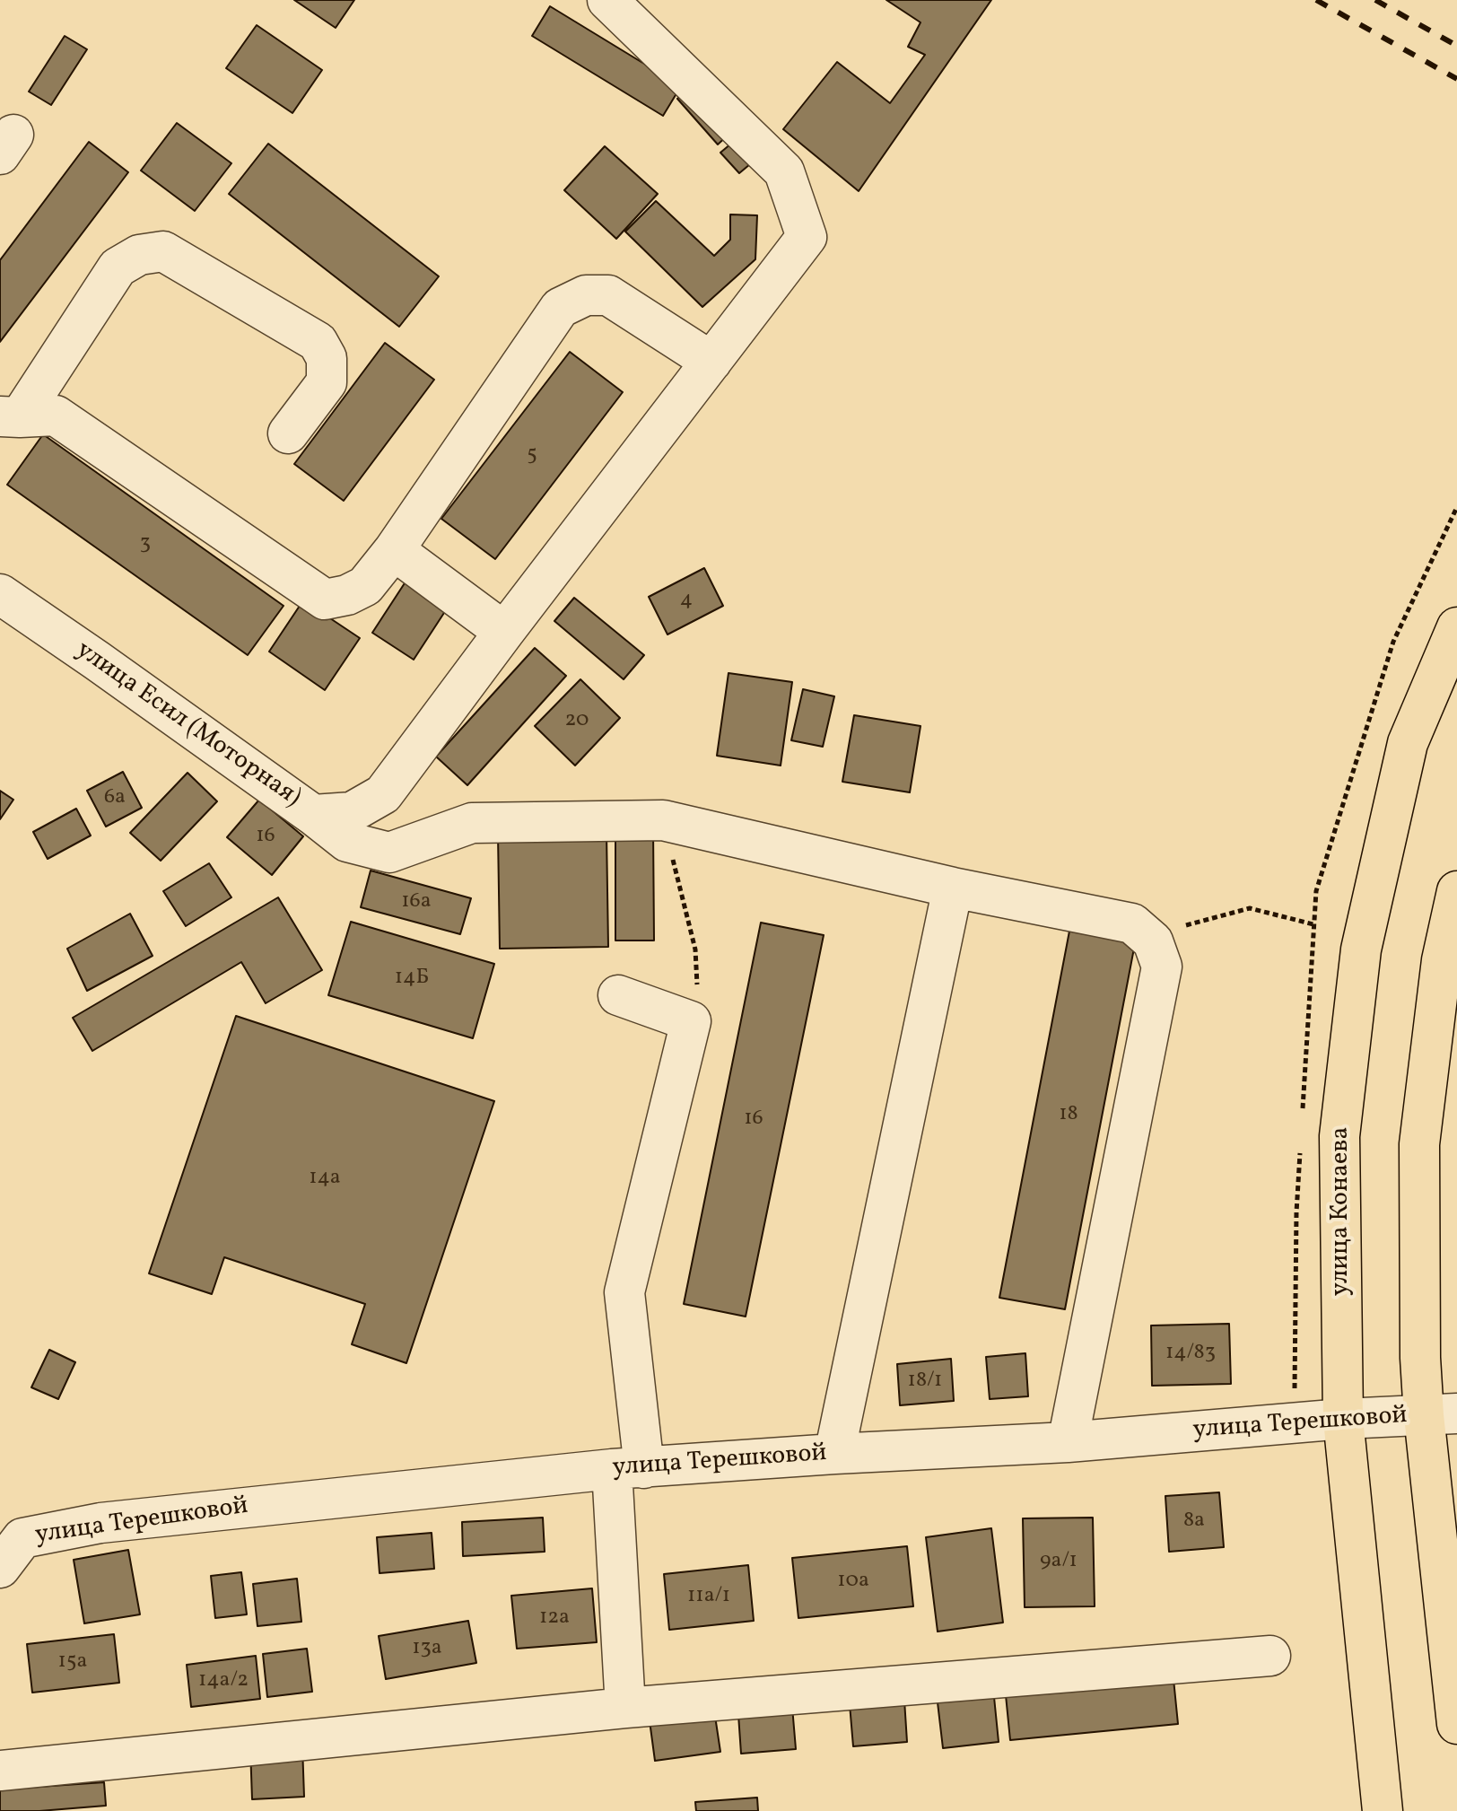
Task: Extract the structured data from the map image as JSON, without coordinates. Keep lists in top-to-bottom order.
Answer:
{
  "streets": {
    "main road": ["улица Конаева"],
    "street": ["улица Есил (Моторная)", "улица Терешковой"]
  },
  "crossings": [
    ["улица Конаева", "улица Терешковой"]
  ],
  "house_numbers": [
    "5",
    "3",
    "4",
    "20",
    "6а",
    "16",
    "16а",
    "14Б",
    "18",
    "16",
    "14а",
    "14/83",
    "18/1",
    "8а",
    "9а/1",
    "10а",
    "11а/1",
    "12а",
    "13а",
    "15а",
    "14а/2"
  ]
}
